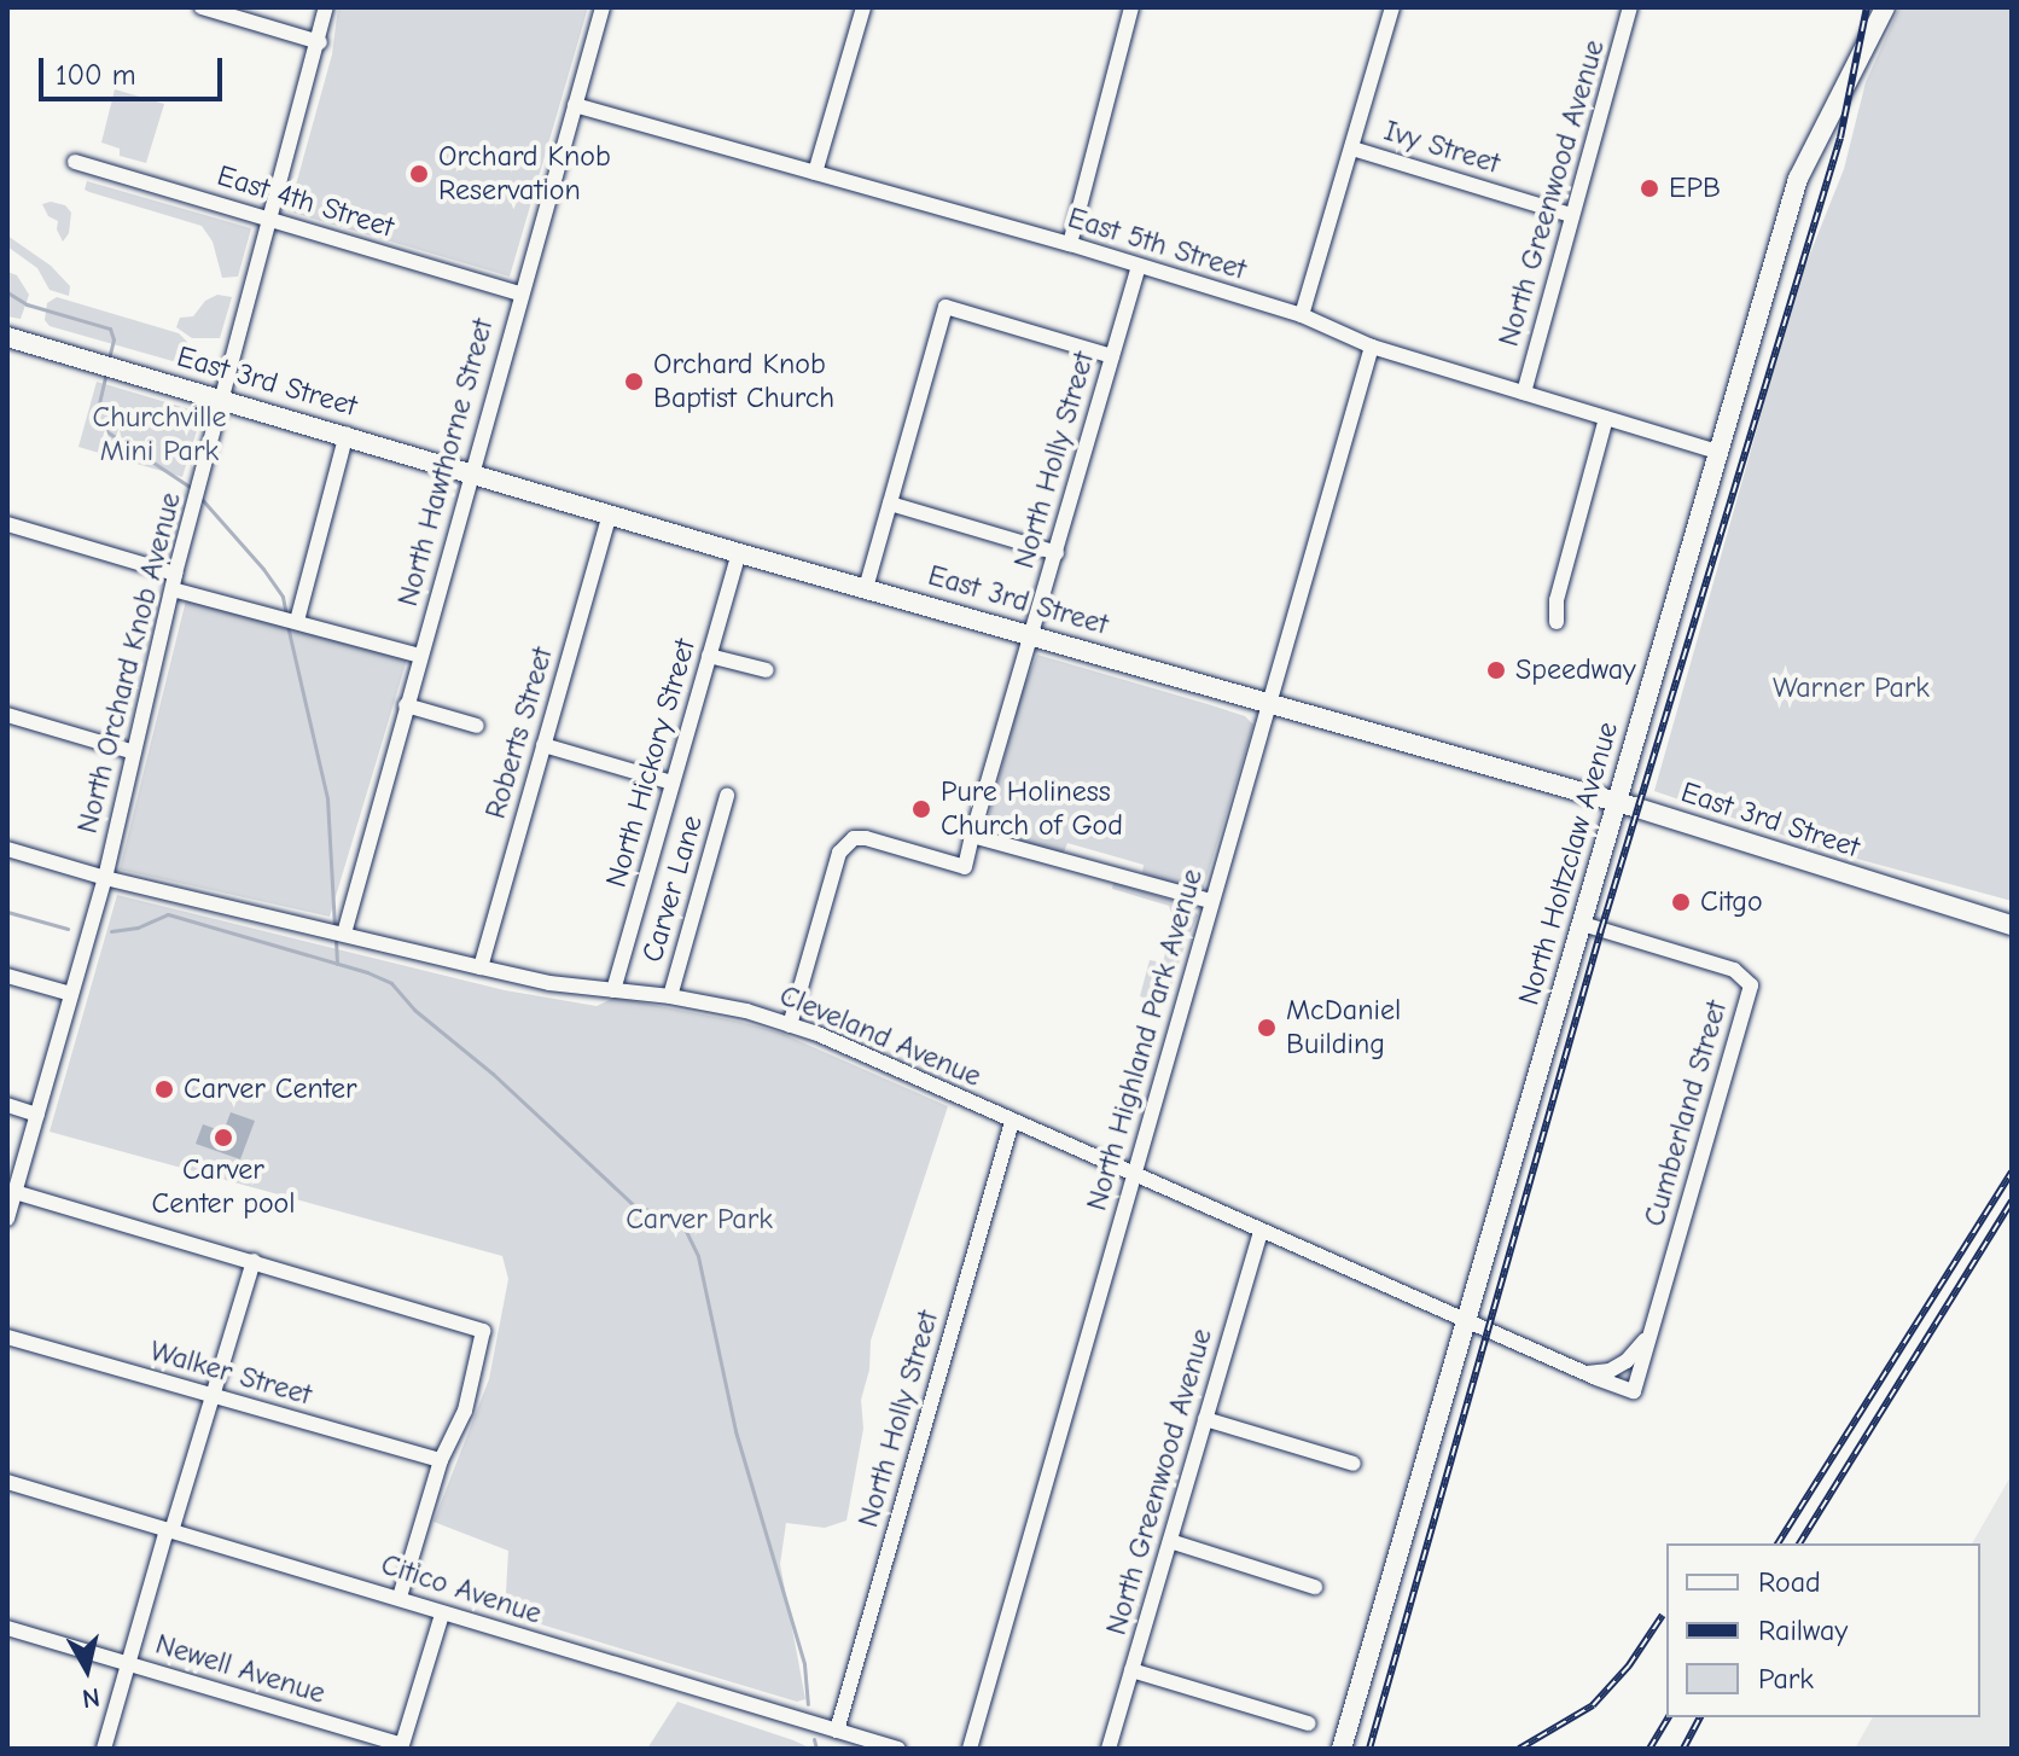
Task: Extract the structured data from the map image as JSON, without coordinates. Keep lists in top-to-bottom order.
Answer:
{
  "streets": {
    "main road": ["East 3rd Street", "North Holtzclaw Avenue"],
    "street": [
      "Ivy Street",
      "North Greenwood Avenue",
      "East 4th Street",
      "East 5th Street",
      "North Holly Street",
      "North Hawthorne Street",
      "North Orchard Knob Avenue",
      "Roberts Street",
      "North Hickory Street",
      "Carver Lane",
      "Cleveland Avenue",
      "North Highland Park Avenue",
      "Cumberland Street",
      "Walker Street",
      "Citico Avenue",
      "Newell Avenue"
    ]
  },
  "crossings": [
    ["Ivy Street", "North Greenwood Avenue"],
    ["North Greenwood Avenue", "East 5th Street"],
    ["North Greenwood Avenue", "Cleveland Avenue"],
    ["East 4th Street", "North Hawthorne Street"],
    ["East 4th Street", "North Orchard Knob Avenue"],
    ["East 5th Street", "North Holly Street"],
    ["East 5th Street", "North Hawthorne Street"],
    ["East 5th Street", "North Holtzclaw Avenue"],
    ["East 5th Street", "North Highland Park Avenue"],
    ["East 3rd Street", "North Holly Street"],
    ["East 3rd Street", "North Hawthorne Street"],
    ["East 3rd Street", "North Orchard Knob Avenue"],
    ["East 3rd Street", "Roberts Street"],
    ["East 3rd Street", "North Hickory Street"],
    ["East 3rd Street", "North Holtzclaw Avenue"],
    ["East 3rd Street", "North Highland Park Avenue"],
    ["North Holly Street", "Cleveland Avenue"],
    ["North Holly Street", "Citico Avenue"],
    ["North Hawthorne Street", "Cleveland Avenue"],
    ["North Orchard Knob Avenue", "Cleveland Avenue"],
    ["Roberts Street", "Cleveland Avenue"],
    ["North Hickory Street", "Cleveland Avenue"],
    ["North Holtzclaw Avenue", "Cleveland Avenue"],
    ["North Holtzclaw Avenue", "Cumberland Street"],
    ["Carver Lane", "Cleveland Avenue"],
    ["Cleveland Avenue", "North Highland Park Avenue"],
    ["Cleveland Avenue", "Cumberland Street"]
  ],
  "parks": ["Churchville Mini Park", "Warner Park", "Carver Park"],
  "places": [
    "Orchard Knob Reservation",
    "EPB",
    "Orchard Knob Baptist Church",
    "Speedway",
    "Pure Holiness Church of God",
    "Citgo",
    "McDaniel Building",
    "Carver Center",
    "Carver Center pool"
  ],
  "legend": ["Road", "Railway", "Park"],
  "scale_bar": "100 m",
  "north": "bottom"
}
